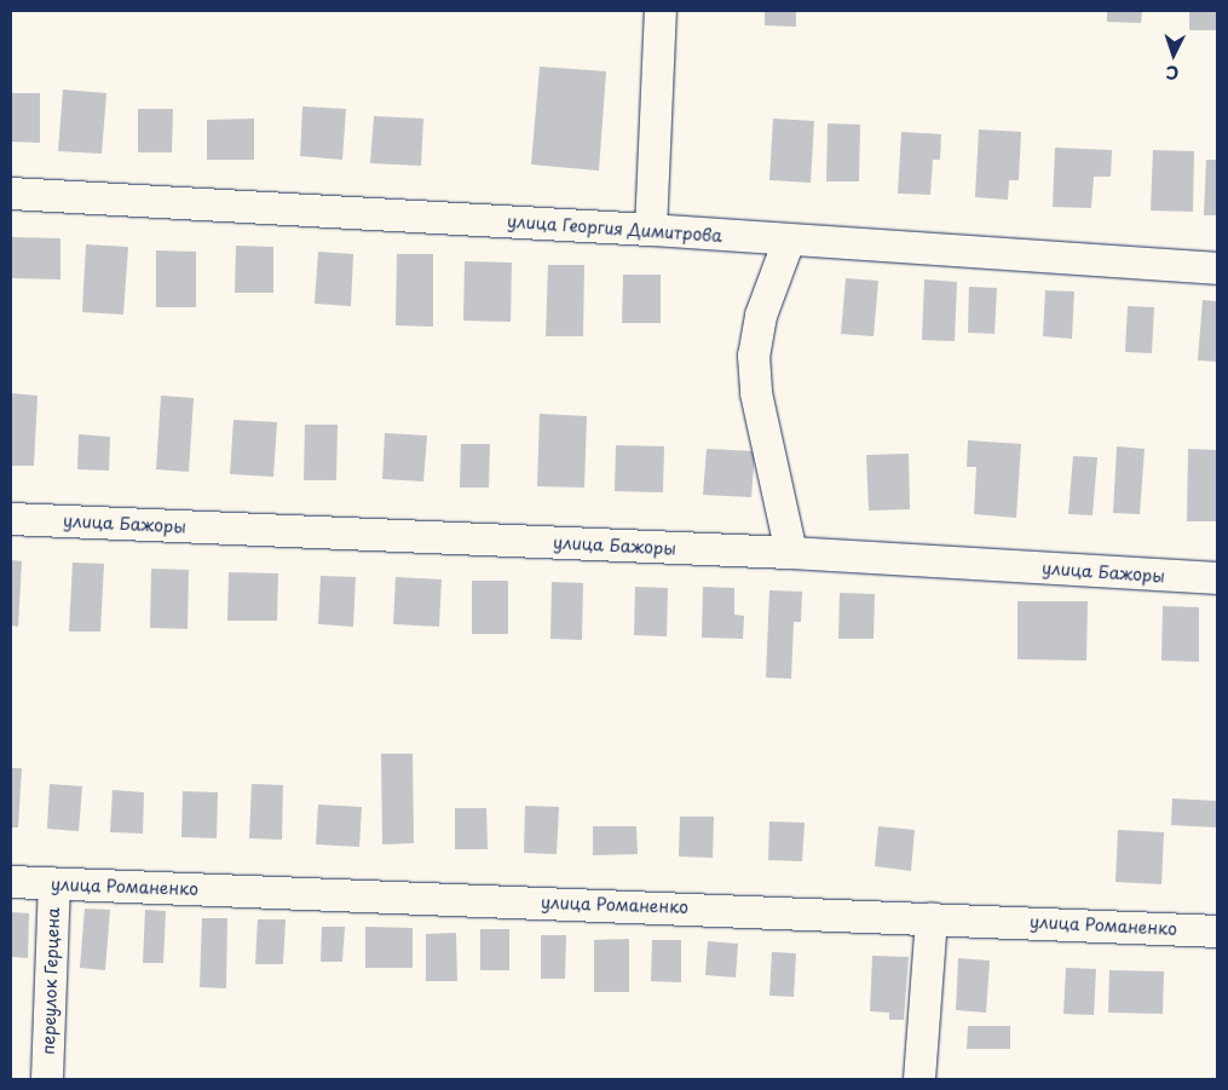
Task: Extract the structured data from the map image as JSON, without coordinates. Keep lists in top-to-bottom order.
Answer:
{
  "streets": {
    "street": [
      "улица Георгия Димитрова",
      "улица Бажоры",
      "улица Романенко",
      "переулок Герцена"
    ]
  },
  "crossings": [
    ["улица Романенко", "переулок Герцена"]
  ],
  "north": "bottom"
}
